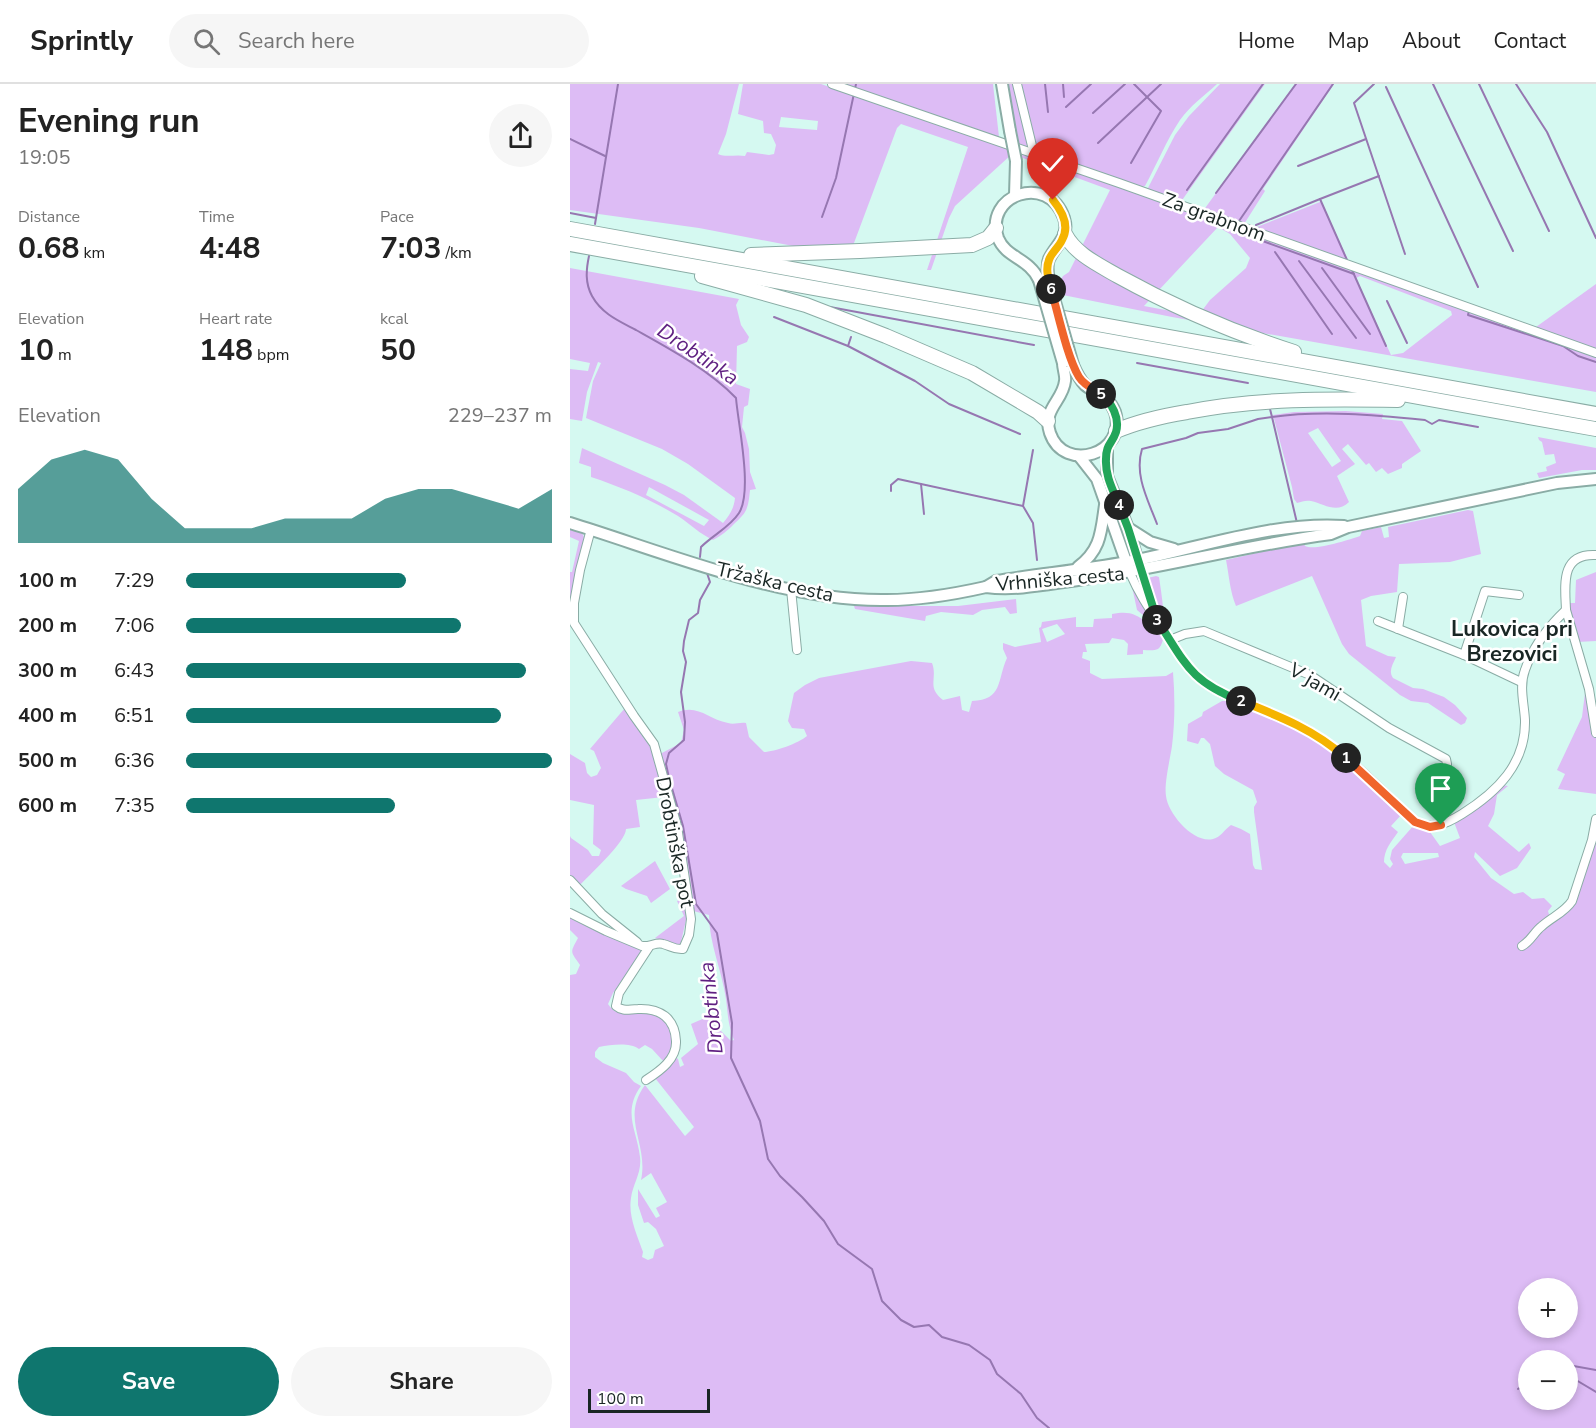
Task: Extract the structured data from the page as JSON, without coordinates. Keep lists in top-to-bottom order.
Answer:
{
  "streets": {
    "main road": ["Vrhniška cesta", "Tržaška cesta"],
    "street": ["Za grabnom", "V jami", "Drobtinška pot"]
  },
  "crossings": [
    ["Vrhniška cesta", "Tržaška cesta"],
    ["Tržaška cesta", "Drobtinška pot"]
  ],
  "districts": ["Lukovica pri Brezovici"],
  "water": ["Drobtinka"],
  "scale_bar": "100 m",
  "page": {
    "header": "Sprintly",
    "search": "Search here",
    "nav": [
      "Home",
      "Map",
      "About",
      "Contact"
    ],
    "heading": ["Evening run", "19:05"],
    "stats": [
      ["Distance", "0.68 km"],
      ["Time", "4:48"],
      ["Pace", "7:03 /km"],
      ["Elevation", "10 m"],
      ["Heart rate", "148 bpm"],
      ["kcal", "50"]
    ],
    "pins": [
      "6",
      "5",
      "4",
      "3",
      "2",
      "1"
    ],
    "chart": ["Elevation", "229–237 m"],
    "list": [
      {
        "name": "100 m",
        "note": "7:29"
      },
      {
        "name": "200 m",
        "note": "7:06"
      },
      {
        "name": "300 m",
        "note": "6:43"
      },
      {
        "name": "400 m",
        "note": "6:51"
      },
      {
        "name": "500 m",
        "note": "6:36"
      },
      {
        "name": "600 m",
        "note": "7:35"
      }
    ],
    "map_buttons": ["+", "−"],
    "buttons": ["Save", "Share"],
    "scale": "100 m"
  }
}
